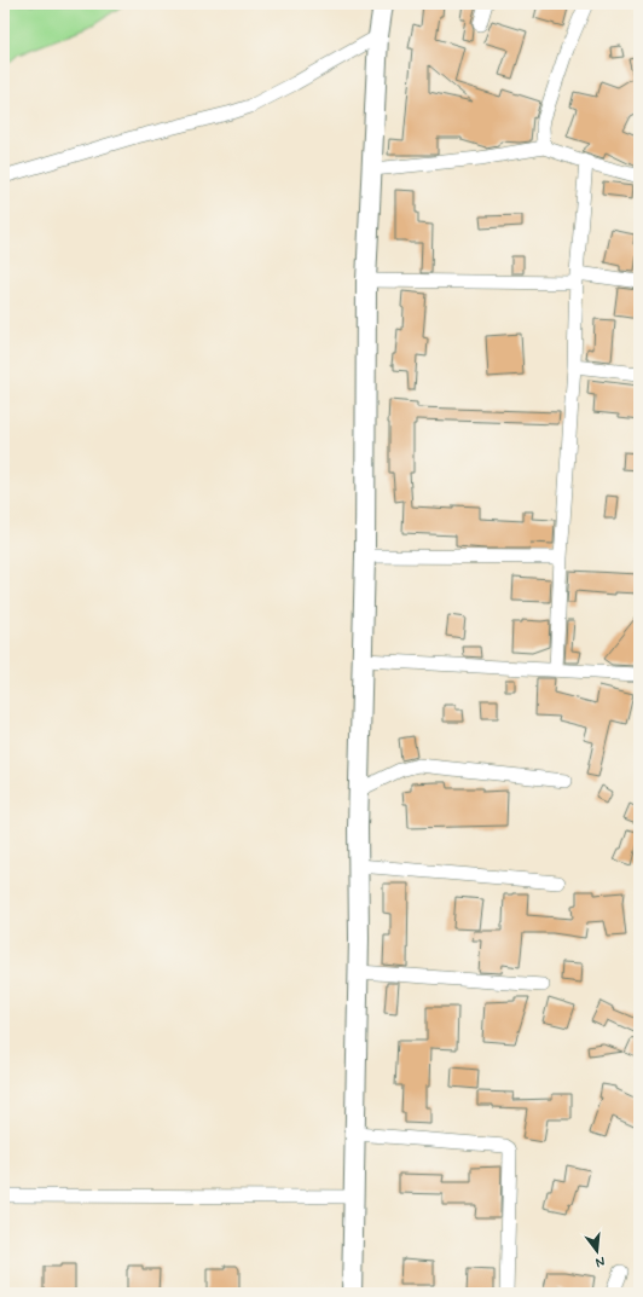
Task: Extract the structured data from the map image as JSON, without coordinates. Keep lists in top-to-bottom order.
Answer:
{
  "north": "bottom"
}
